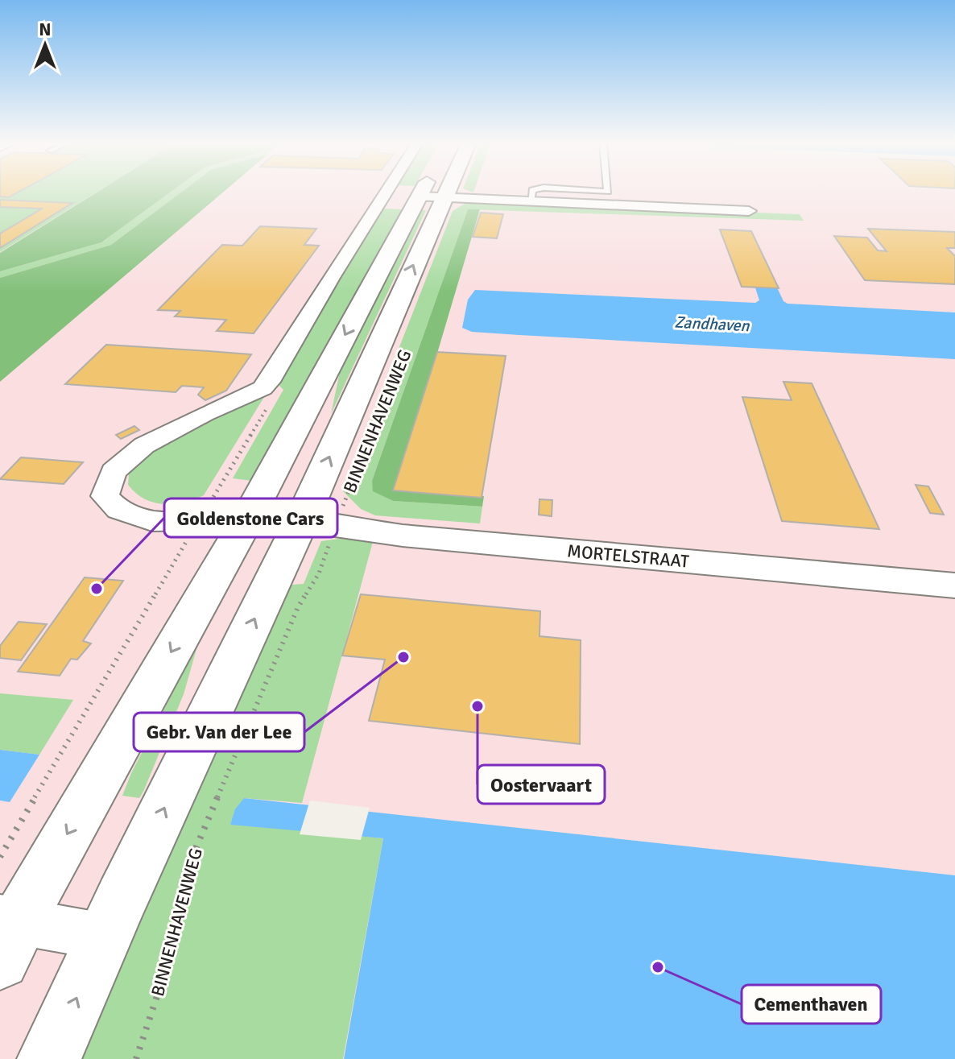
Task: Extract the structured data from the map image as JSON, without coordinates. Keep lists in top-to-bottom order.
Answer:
{
  "streets": {
    "main road": ["BINNENHAVENWEG"],
    "street": ["MORTELSTRAAT"]
  },
  "crossings": [
    ["BINNENHAVENWEG", "MORTELSTRAAT"]
  ],
  "water": ["Zandhaven"],
  "places": [
    "Goldenstone Cars",
    "Gebr. Van der Lee",
    "Oostervaart",
    "Cementhaven"
  ],
  "north": "top"
}
